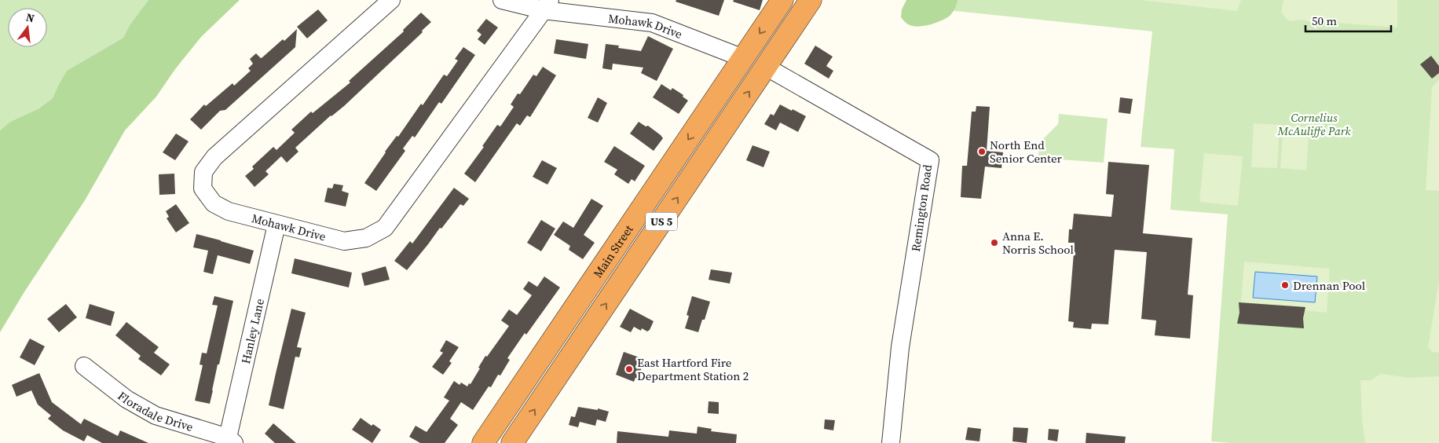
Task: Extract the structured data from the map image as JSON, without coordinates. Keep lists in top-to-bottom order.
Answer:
{
  "streets": {
    "highway": ["US 5", "Main Street"],
    "street": [
      "Mohawk Drive",
      "Remington Road",
      "Hanley Lane",
      "Floradale Drive"
    ]
  },
  "crossings": [
    ["Mohawk Drive", "Main Street"],
    ["Mohawk Drive", "Hanley Lane"],
    ["Remington Road", "Main Street"],
    ["Hanley Lane", "Floradale Drive"]
  ],
  "parks": ["Cornelius McAuliffe Park"],
  "places": [
    "North End Senior Center",
    "Anna E. Norris School",
    "Drennan Pool",
    "East Hartford Fire Department Station 2"
  ],
  "scale_bar": "50 m",
  "north": "top"
}
